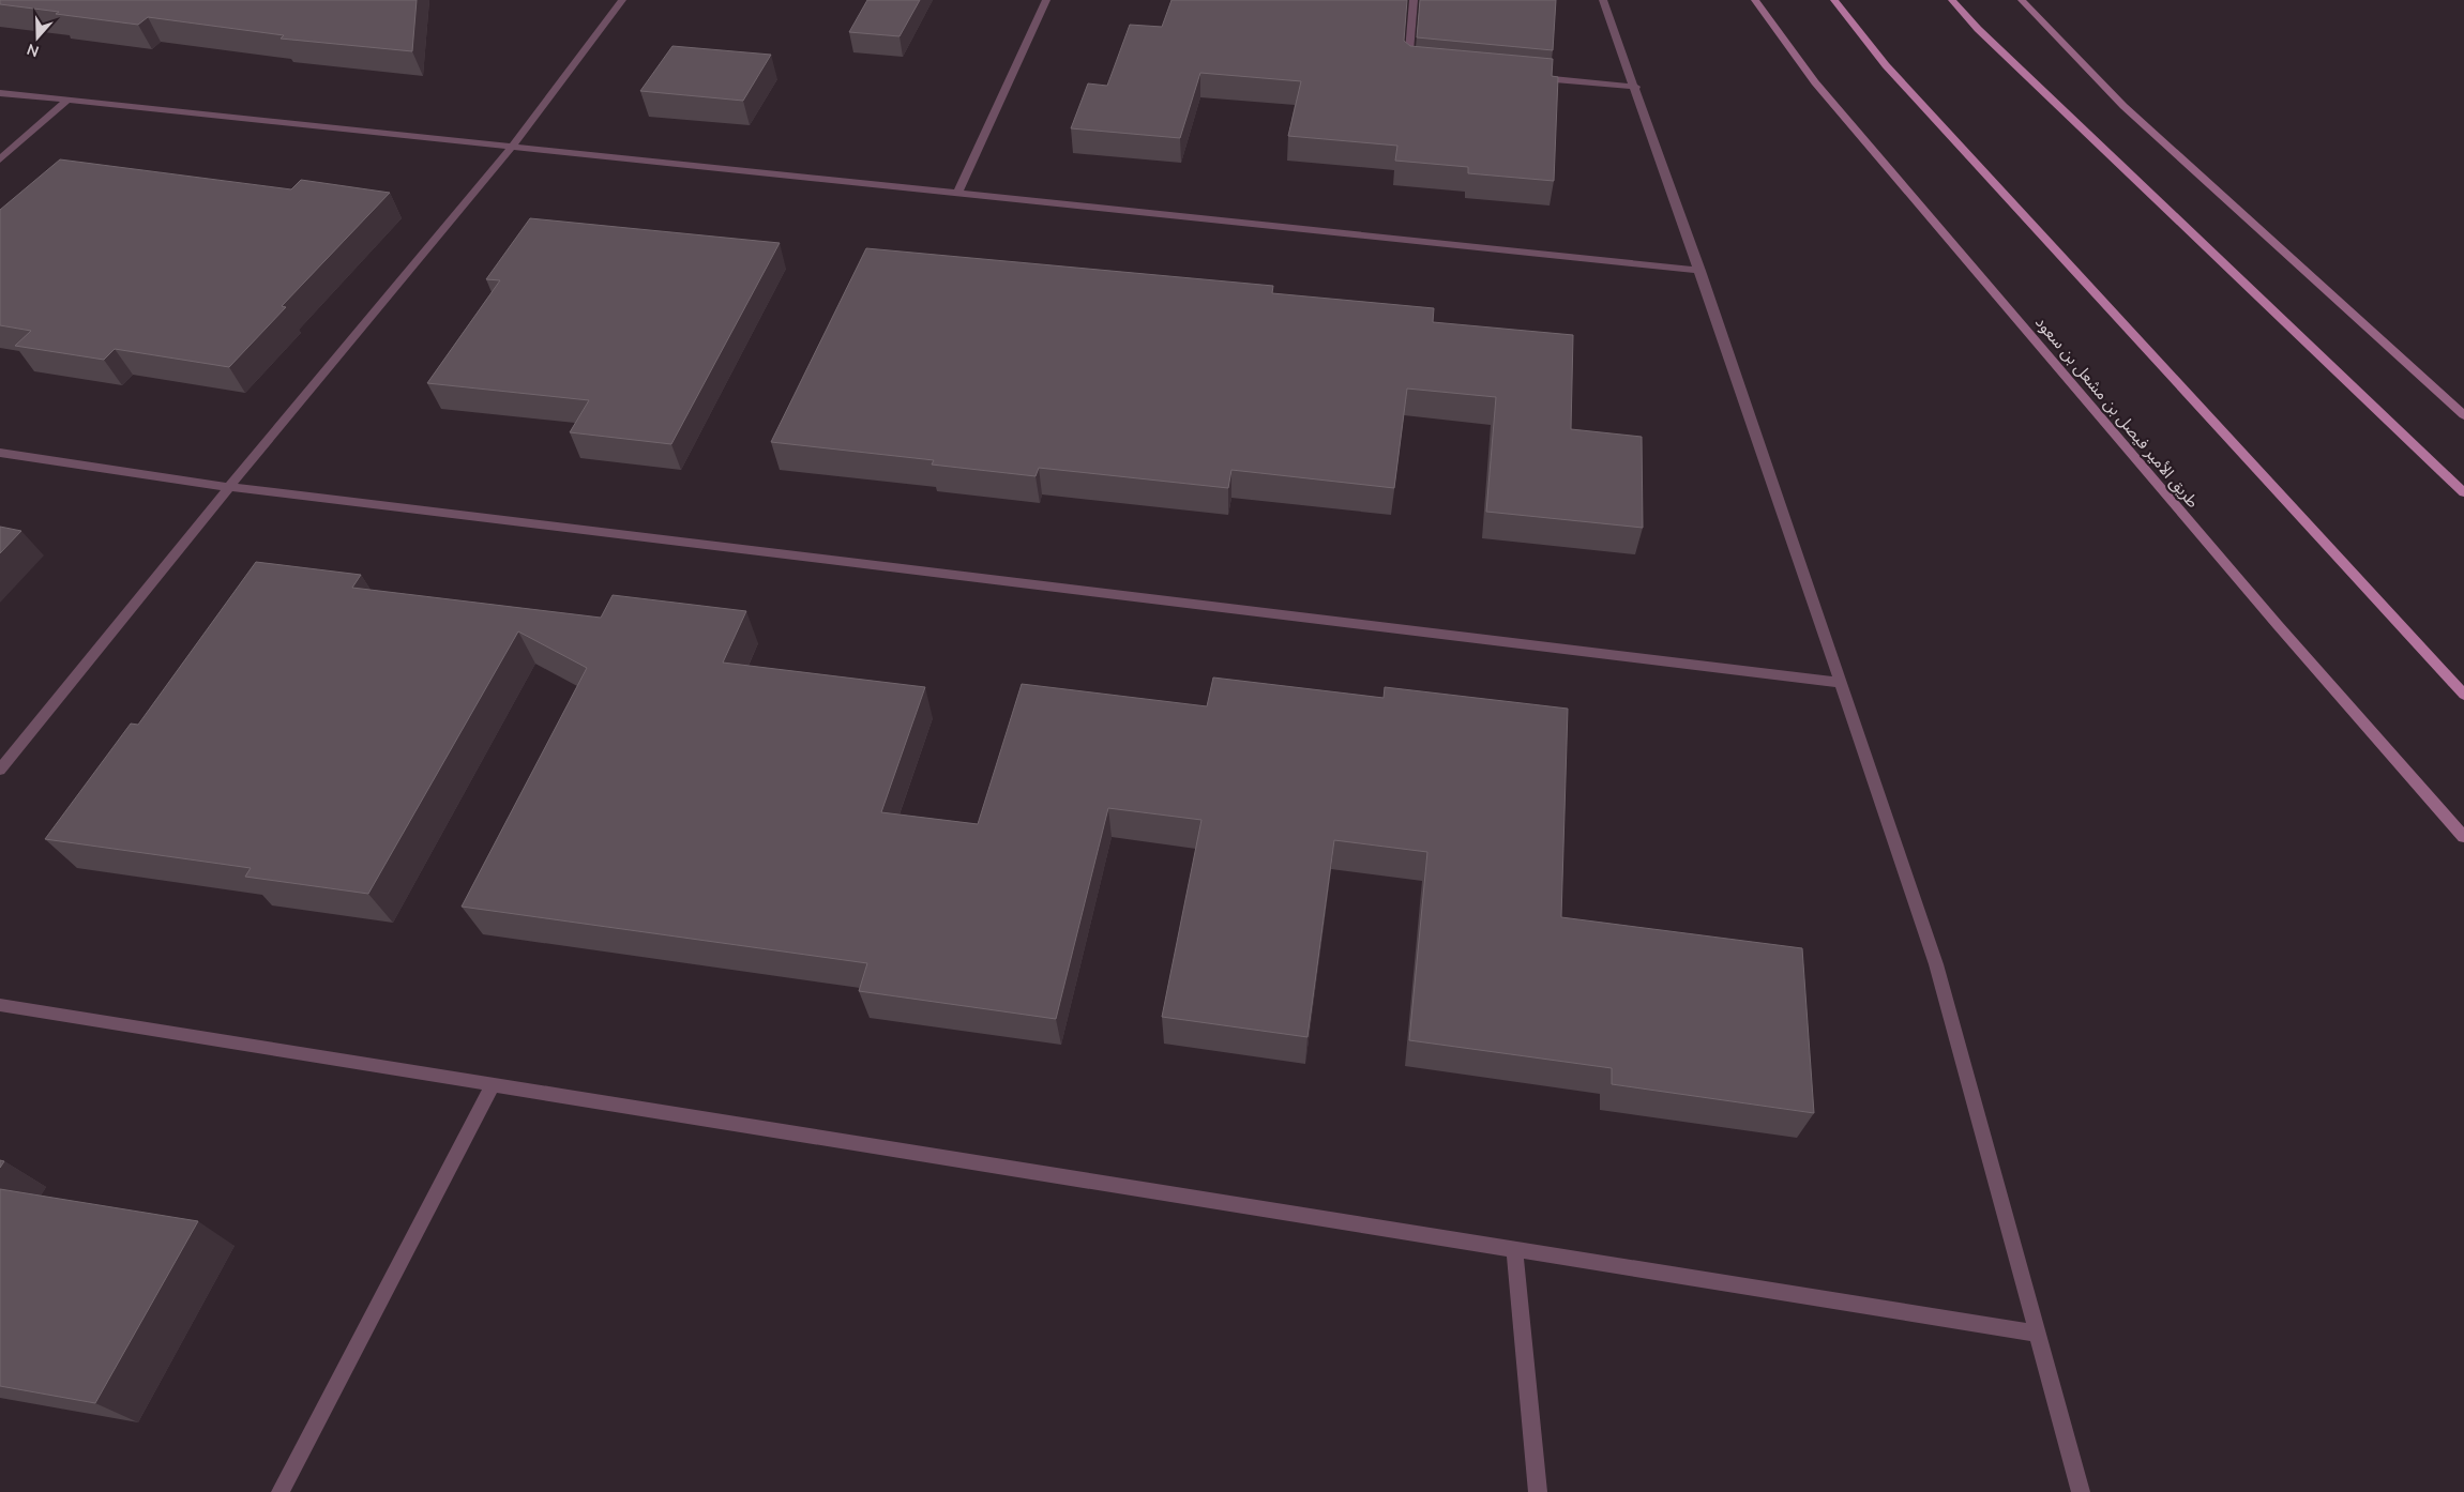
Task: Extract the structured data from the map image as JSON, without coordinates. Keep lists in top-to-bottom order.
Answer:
{
  "streets": {
    "main road": ["طريق الأمير فيصل بن مشعل بن سعود"]
  },
  "north": "bottom"
}
